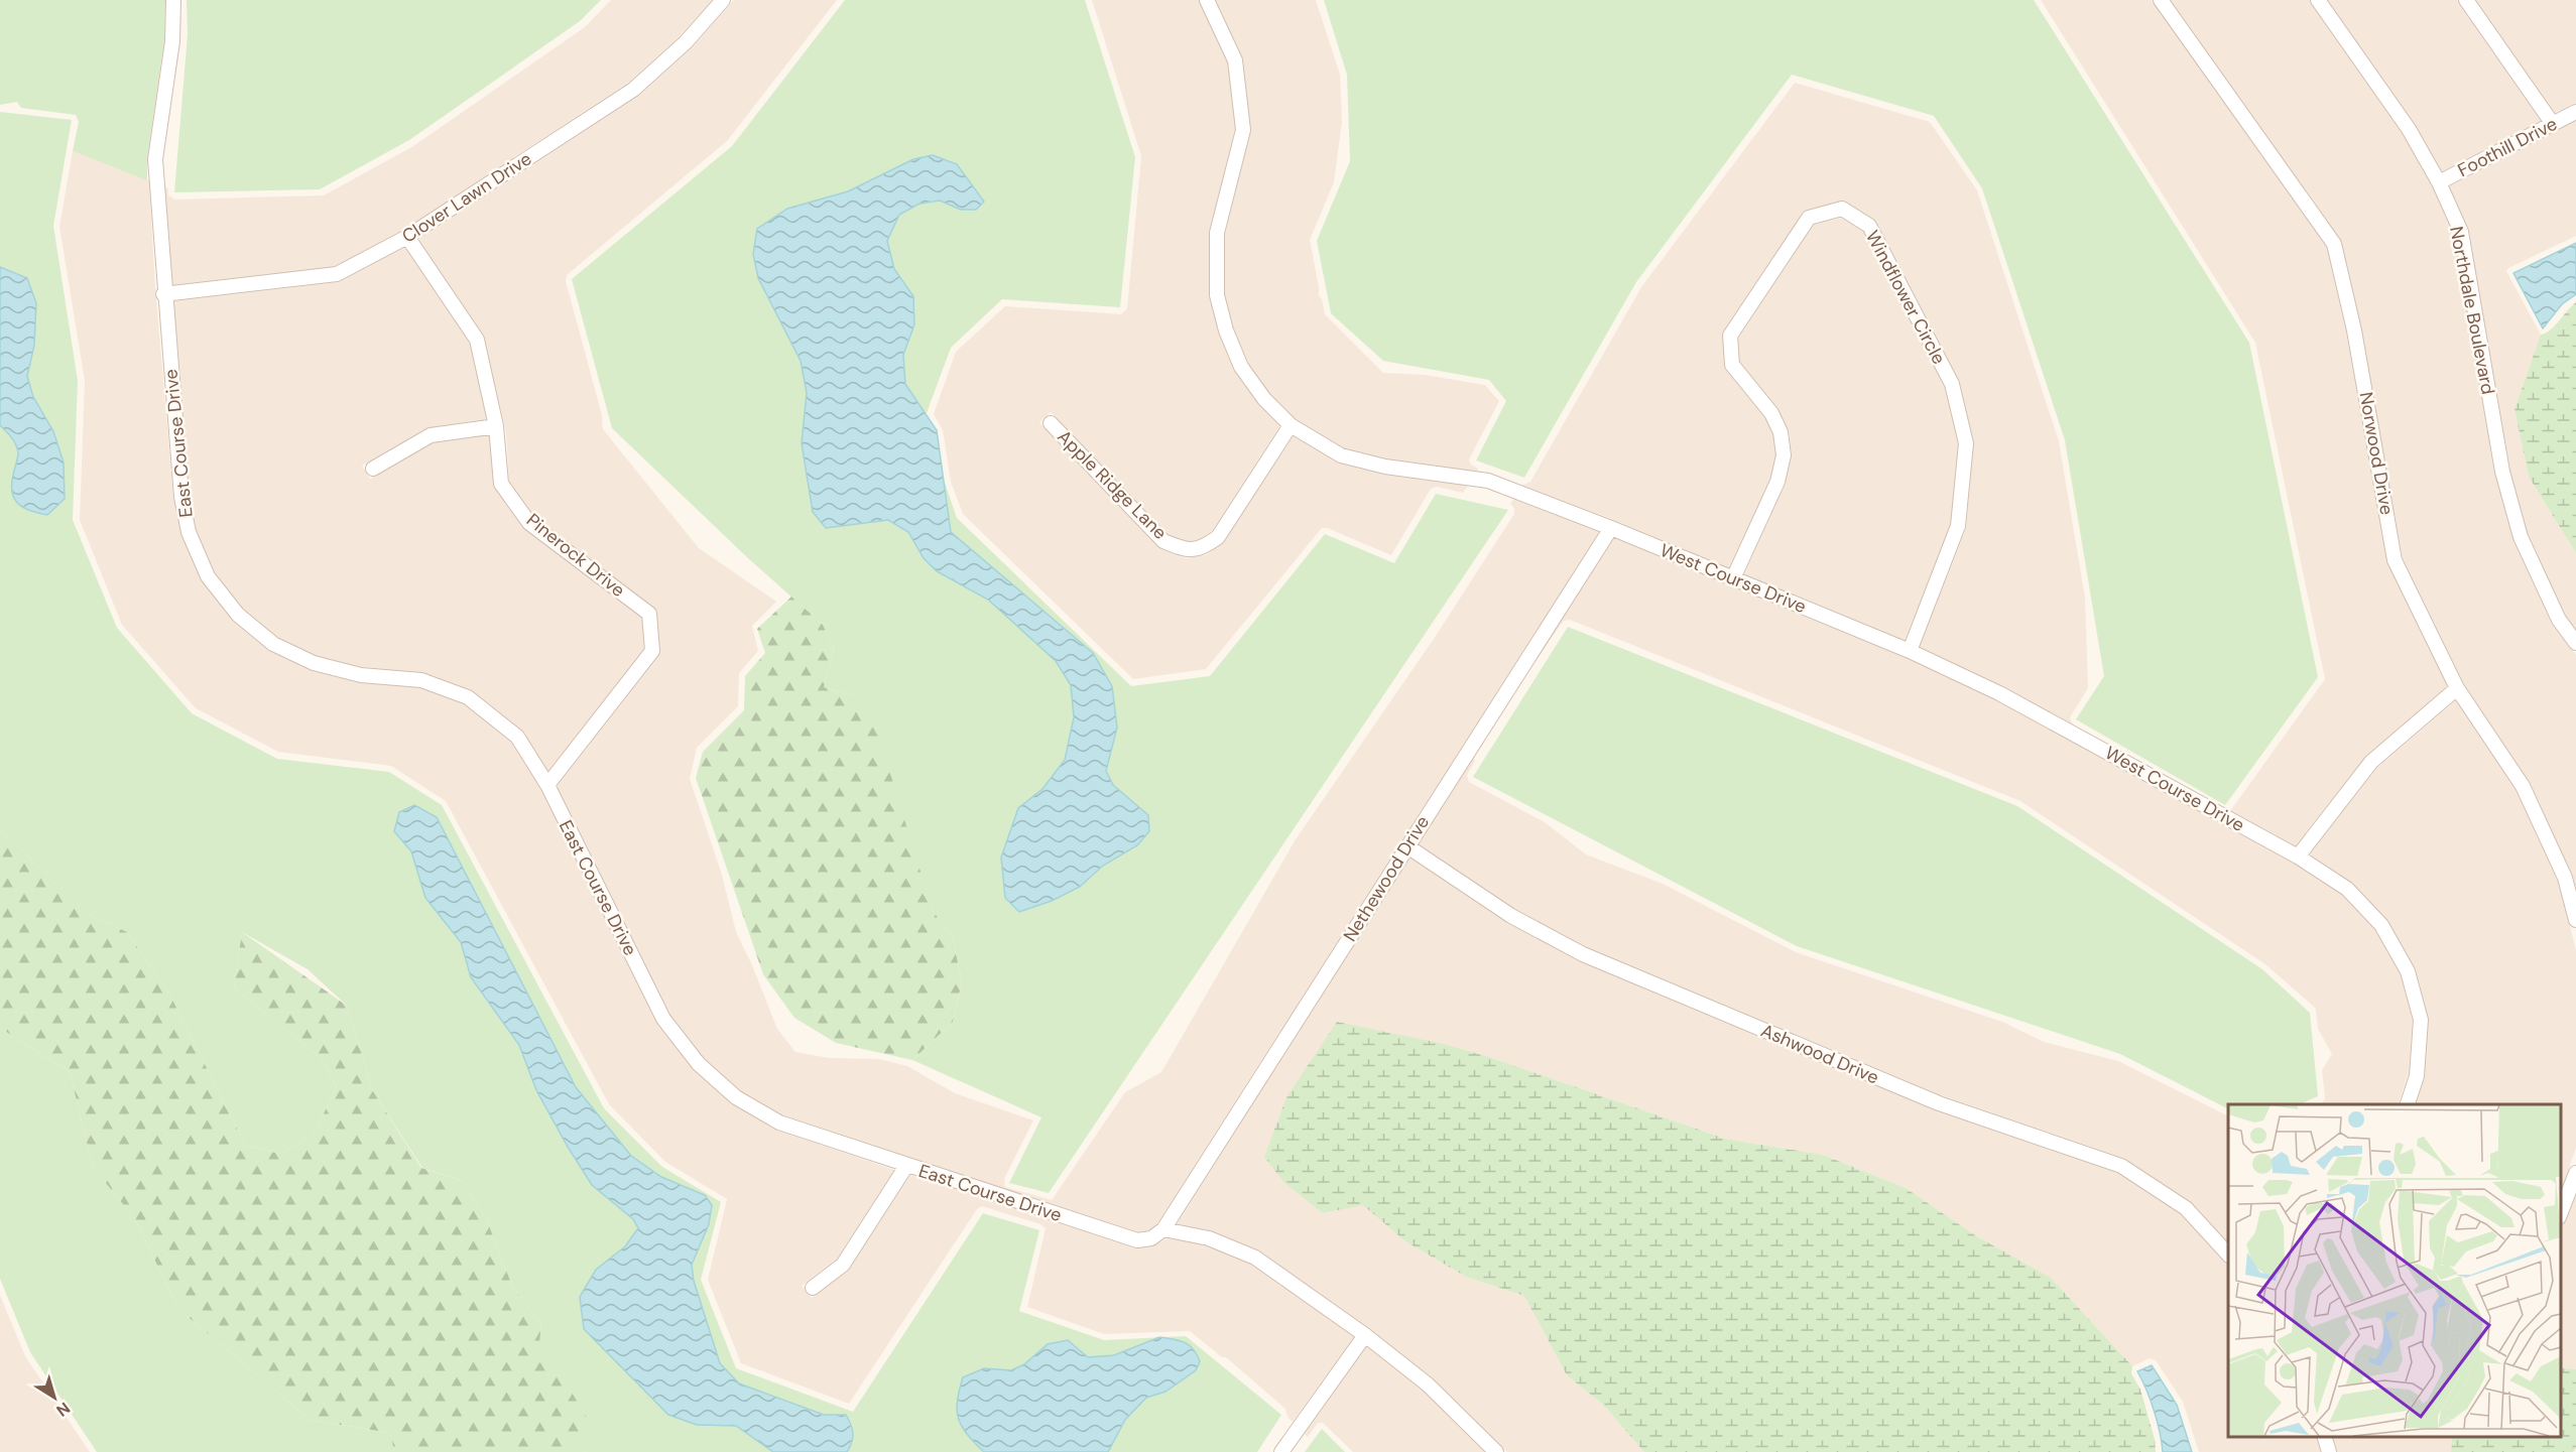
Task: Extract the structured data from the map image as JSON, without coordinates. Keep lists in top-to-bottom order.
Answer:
{
  "streets": {
    "street": [
      "Foothill Drive",
      "Clover Lawn Drive",
      "Windflower Circle",
      "Northdale Boulevard",
      "East Course Drive",
      "Norwood Drive",
      "Apple Ridge Lane",
      "Pinerock Drive",
      "West Course Drive",
      "Nethewood Drive",
      "Ashwood Drive"
    ]
  },
  "crossings": [
    ["Foothill Drive", "Northdale Boulevard"],
    ["Clover Lawn Drive", "East Course Drive"],
    ["Clover Lawn Drive", "Pinerock Drive"],
    ["Windflower Circle", "West Course Drive"],
    ["East Course Drive", "Pinerock Drive"],
    ["East Course Drive", "Nethewood Drive"],
    ["Apple Ridge Lane", "West Course Drive"],
    ["West Course Drive", "Nethewood Drive"],
    ["Nethewood Drive", "Ashwood Drive"]
  ],
  "north": "bottom right"
}
